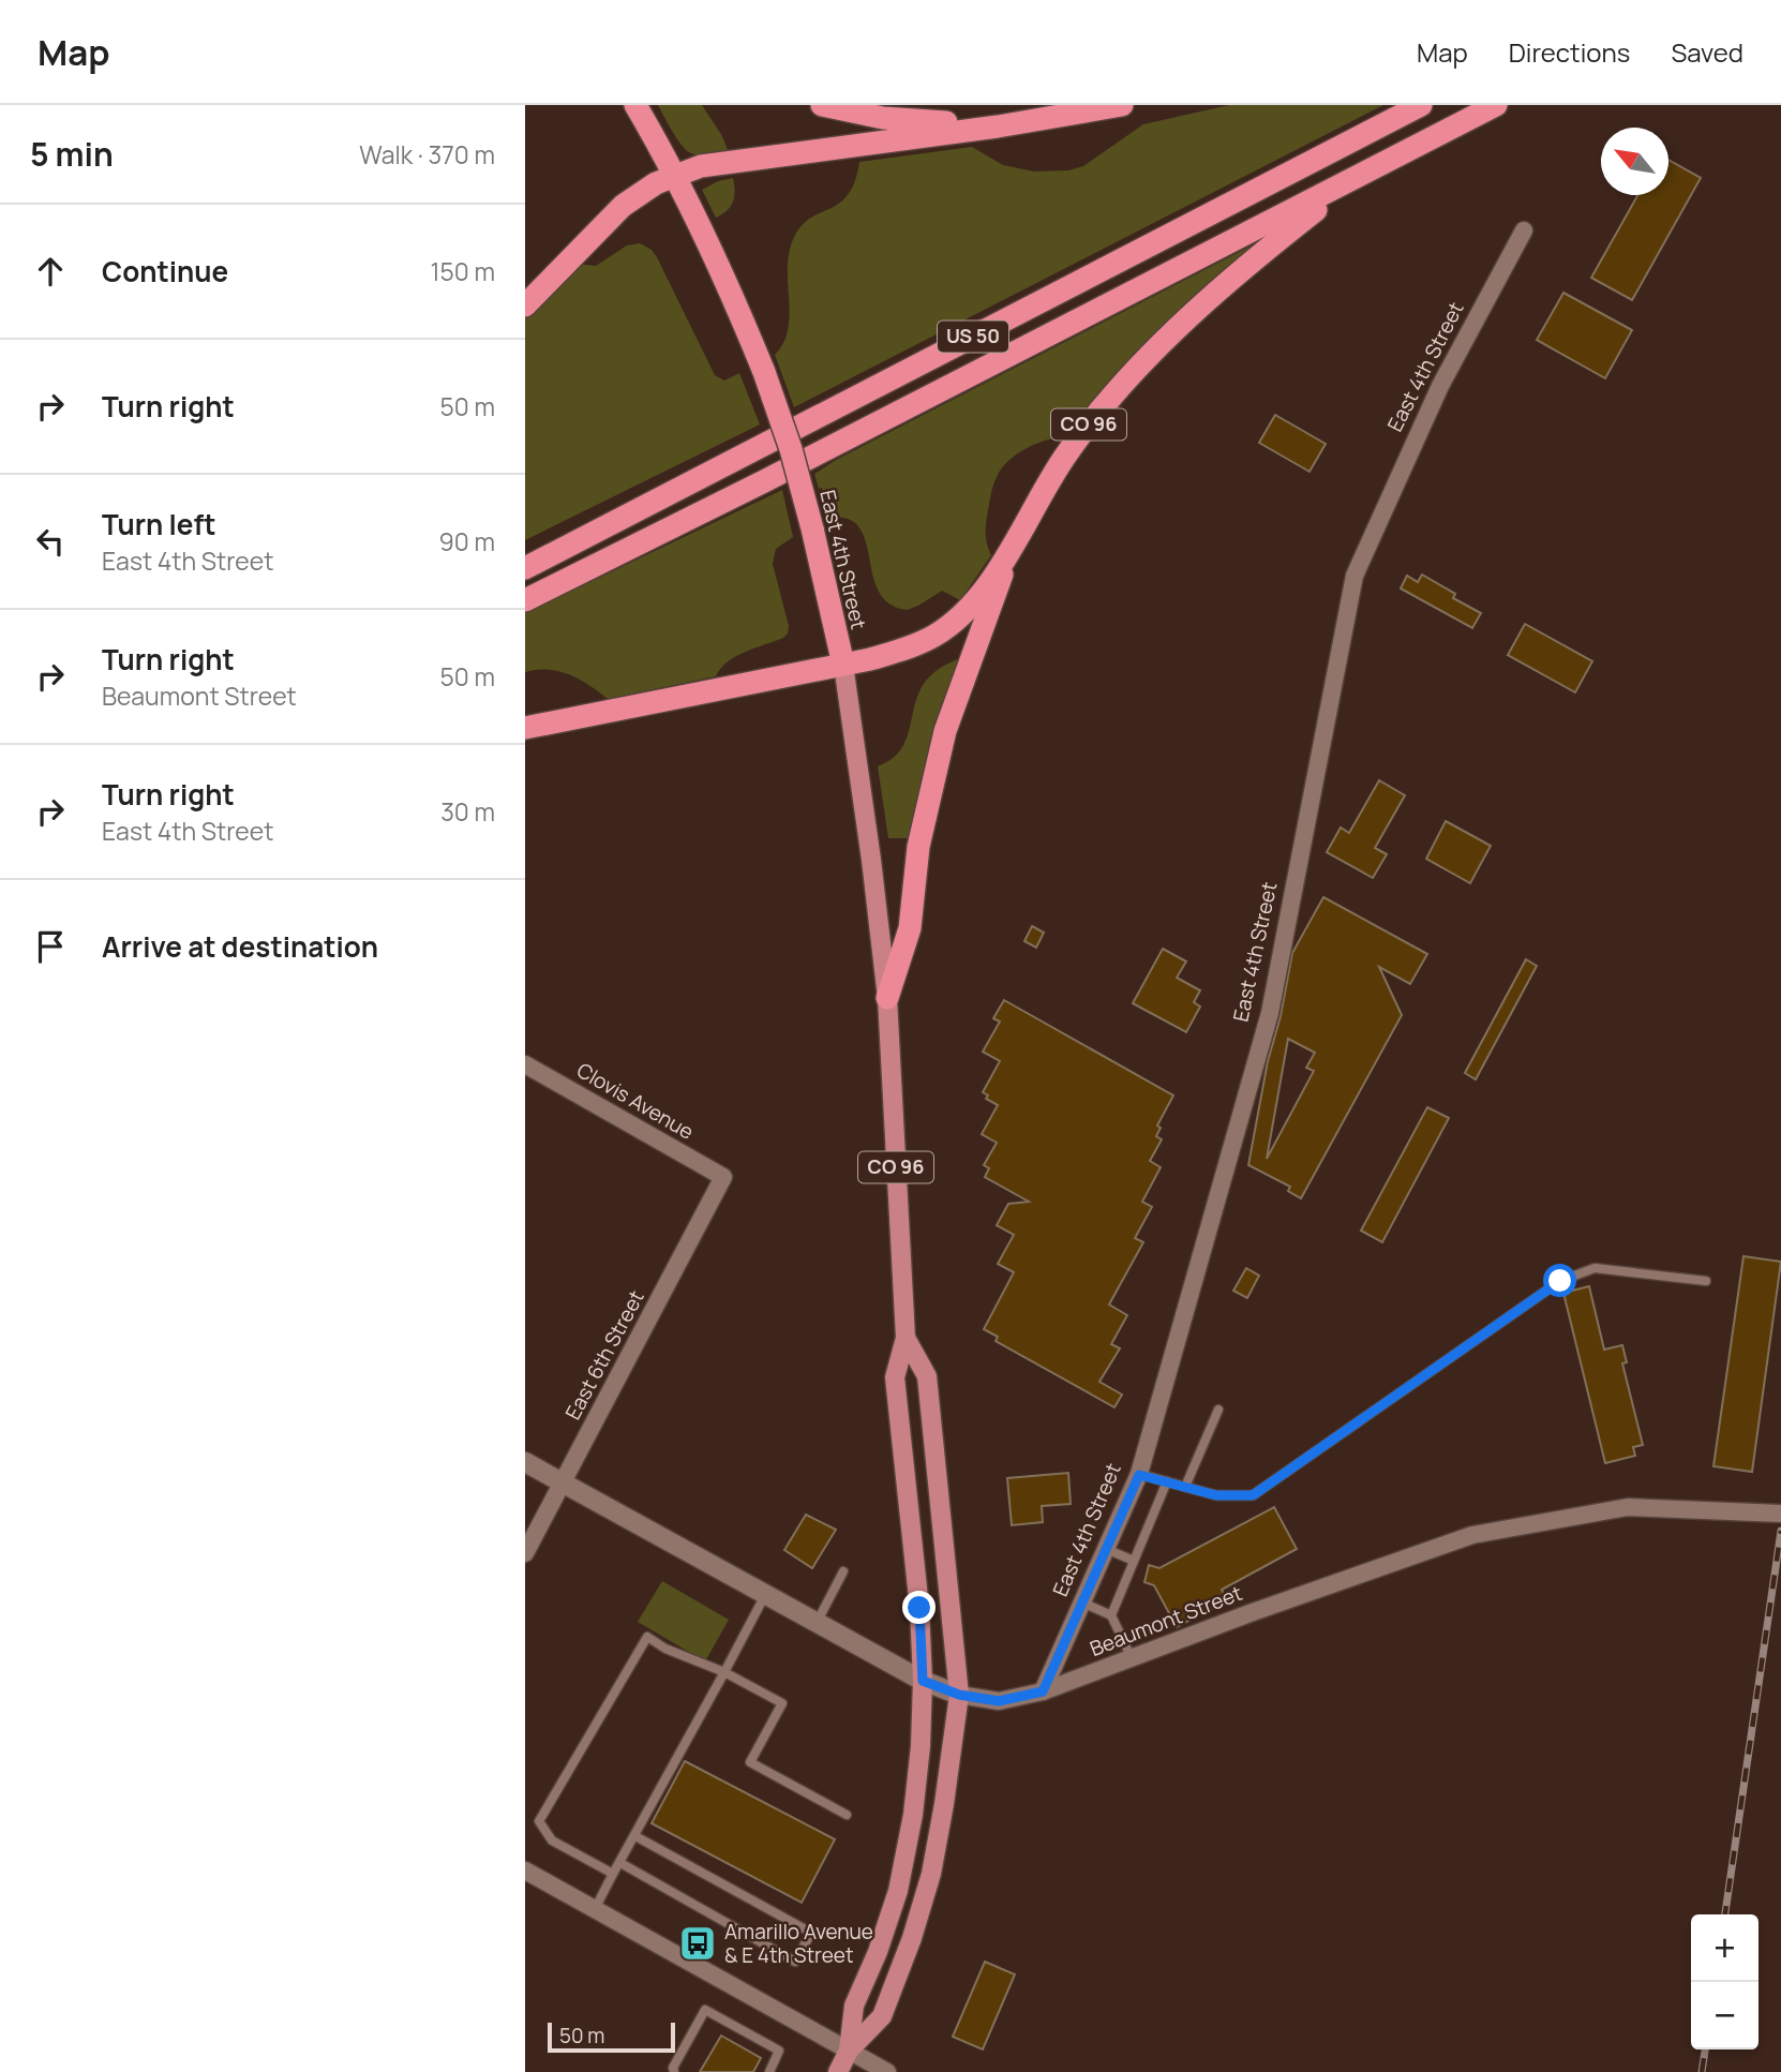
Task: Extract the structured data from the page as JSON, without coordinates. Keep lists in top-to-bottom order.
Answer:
{
  "streets": {
    "highway": ["US 50", "East 4th Street", "CO 96"],
    "street": ["Clovis Avenue", "East 6th Street", "Beaumont Street"]
  },
  "crossings": [
    ["US 50", "CO 96"],
    ["East 4th Street", "CO 96"],
    ["East 4th Street", "Beaumont Street"],
    ["Clovis Avenue", "East 6th Street"],
    ["East 6th Street", "Beaumont Street"]
  ],
  "places": {
    "bus stop": ["Amarillo Avenue & E 4th Street"]
  },
  "scale_bar": "50 m",
  "north": "top left",
  "page": {
    "header": "Map",
    "nav": ["Map", "Directions", "Saved"],
    "heading": ["5 min", "Walk · 370 m"],
    "list": [
      ["Continue", "150 m"],
      ["Turn right", "50 m"],
      ["Turn left", "East 4th Street", "90 m"],
      ["Turn right", "Beaumont Street", "50 m"],
      ["Turn right", "East 4th Street", "30 m"],
      "Arrive at destination"
    ],
    "map_buttons": ["+", "−"],
    "scale": "50 m"
  }
}
